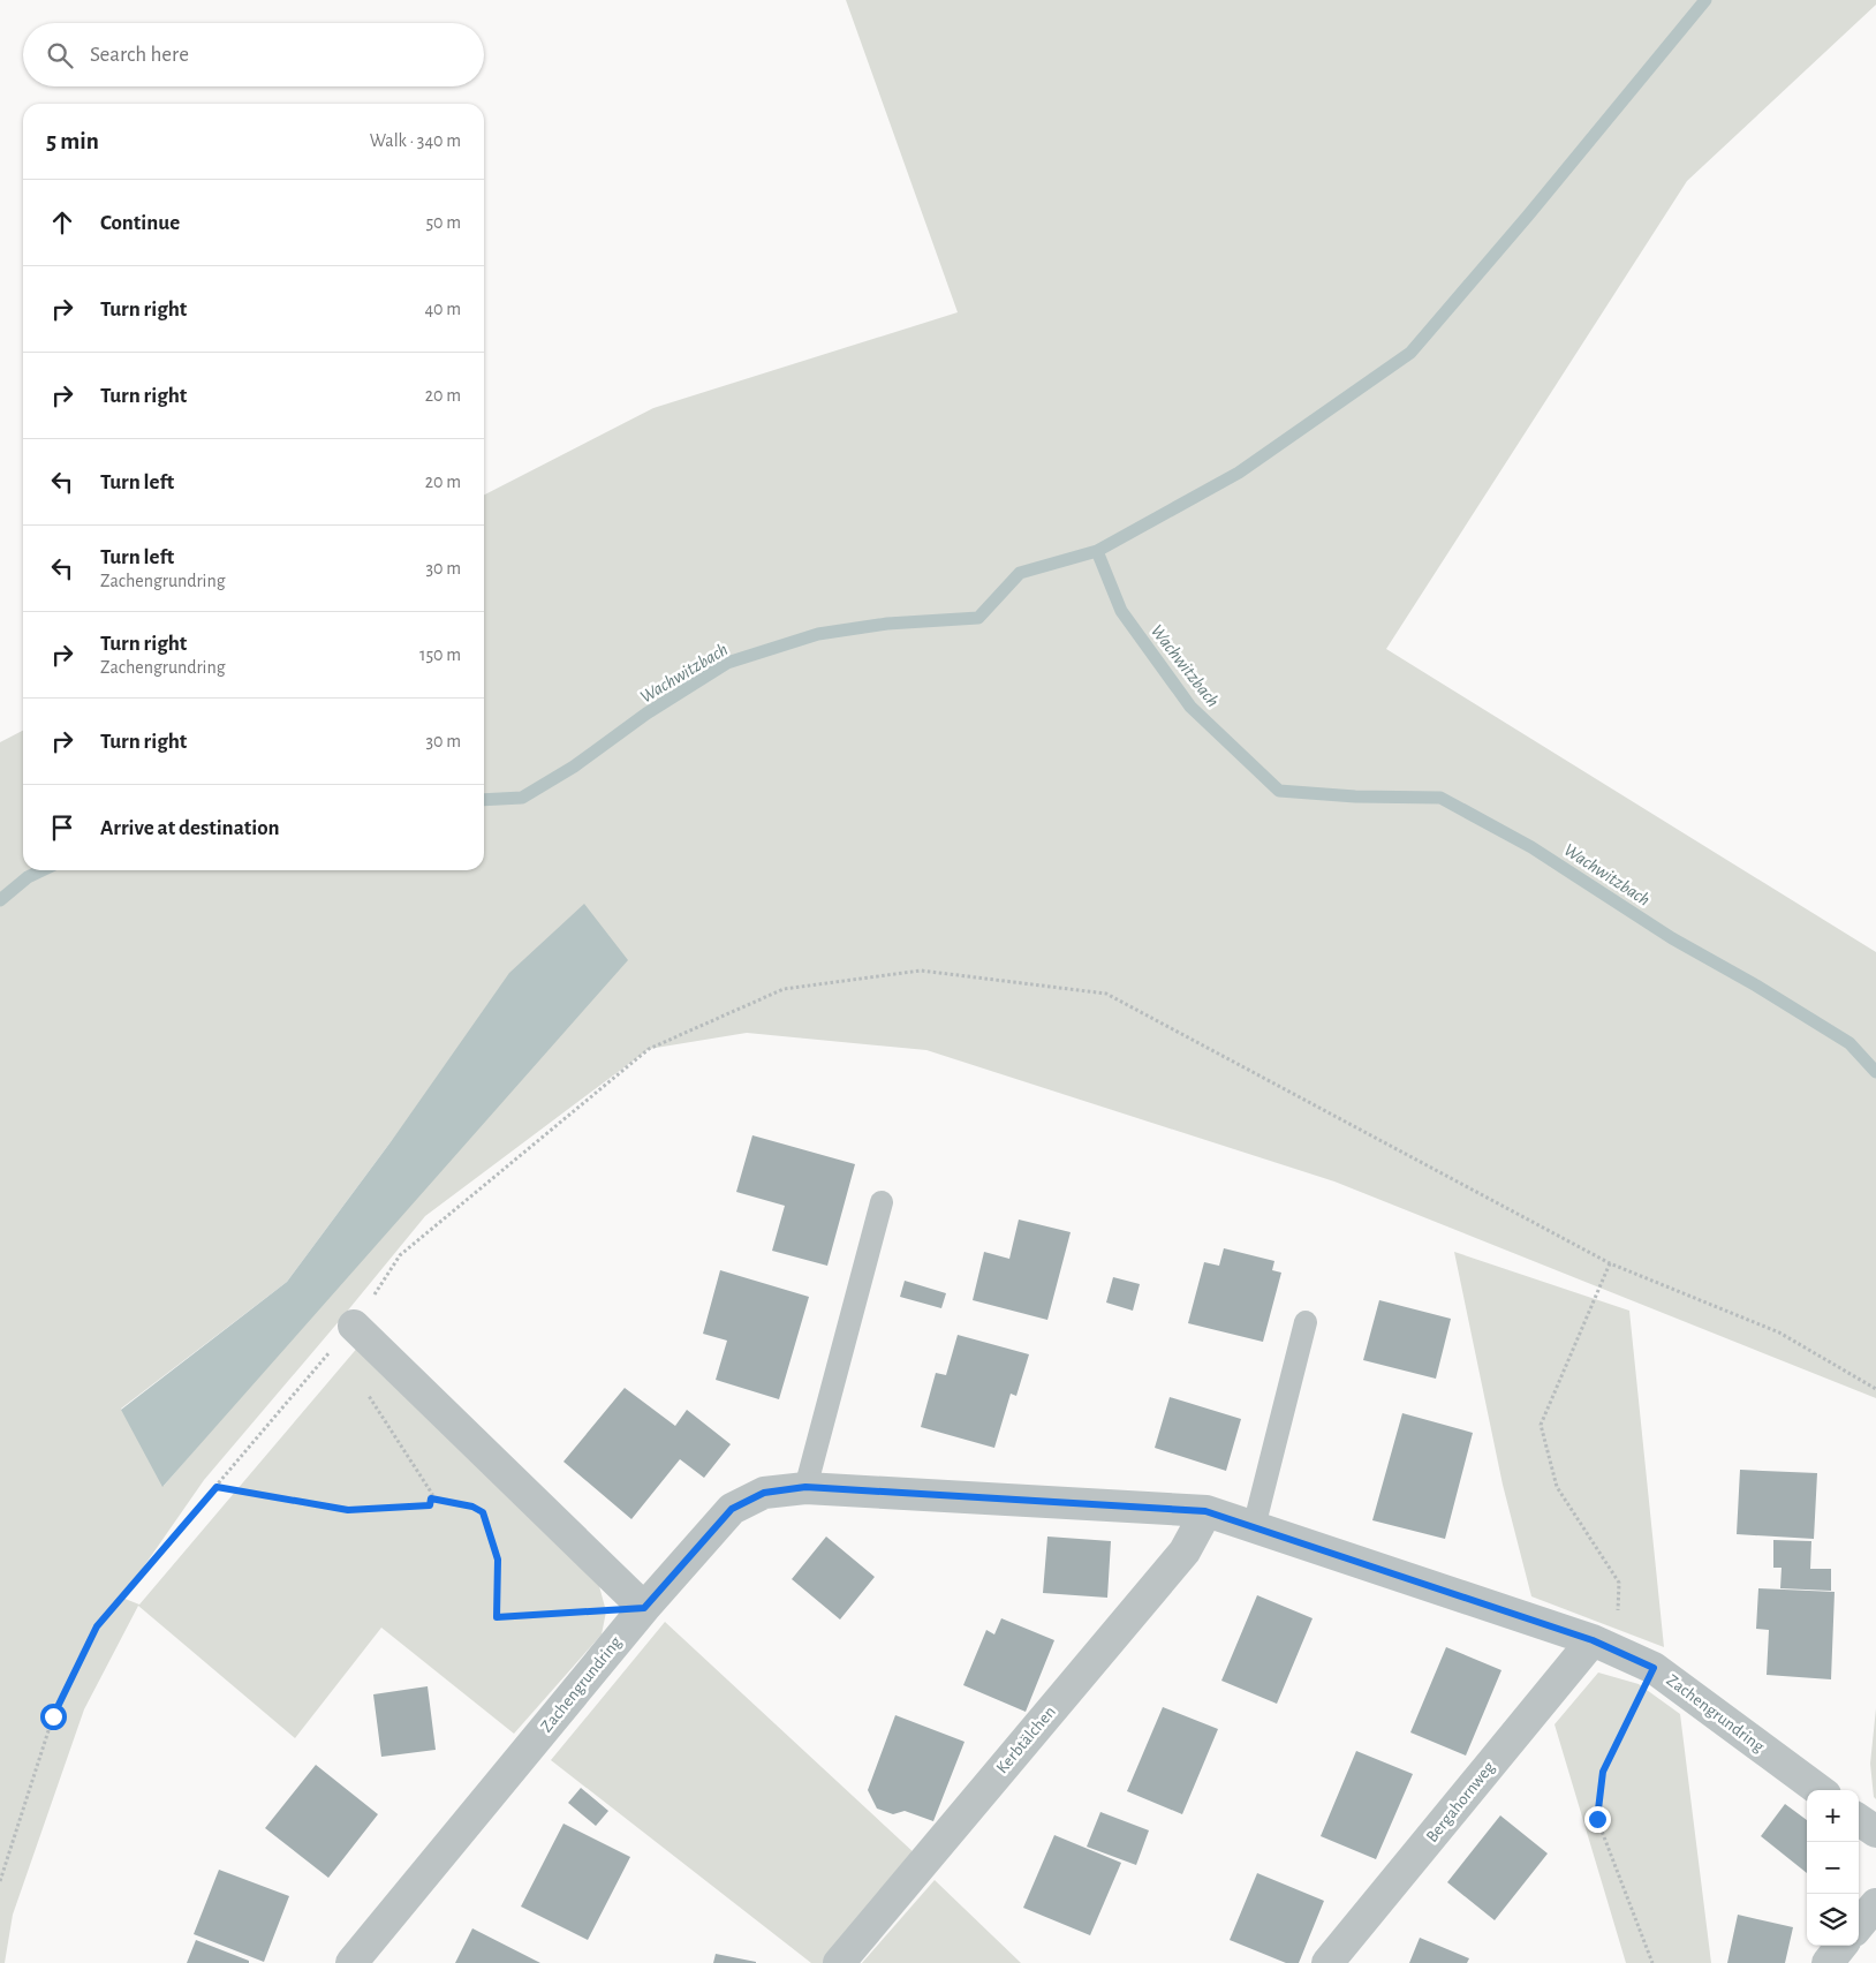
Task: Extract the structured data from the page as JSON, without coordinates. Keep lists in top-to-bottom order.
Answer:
{
  "streets": {
    "street": ["Zachengrundring", "Kerbtälchen", "Bergahornweg"]
  },
  "crossings": [
    ["Zachengrundring", "Kerbtälchen"],
    ["Zachengrundring", "Bergahornweg"]
  ],
  "water": ["Wachwitzbach"],
  "page": {
    "search": "Search here",
    "heading": ["5 min", "Walk · 340 m"],
    "list": [
      ["Continue", "50 m"],
      ["Turn right", "40 m"],
      ["Turn right", "20 m"],
      ["Turn left", "20 m"],
      ["Turn left", "Zachengrundring", "30 m"],
      ["Turn right", "Zachengrundring", "150 m"],
      ["Turn right", "30 m"],
      "Arrive at destination"
    ],
    "map_buttons": ["+", "−"]
  }
}
